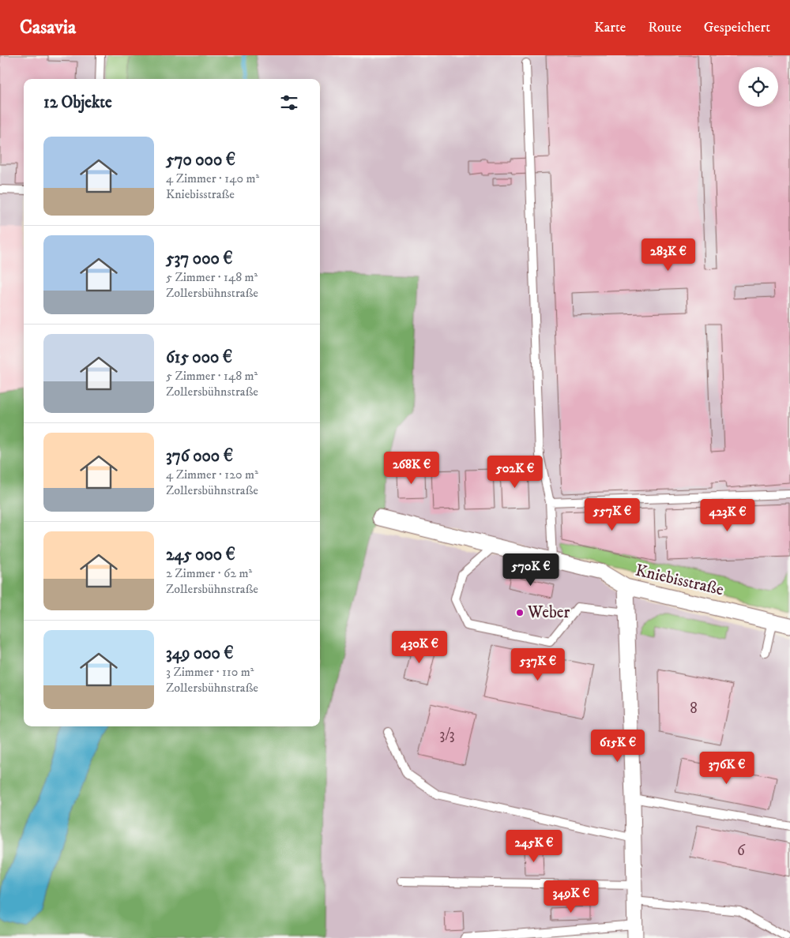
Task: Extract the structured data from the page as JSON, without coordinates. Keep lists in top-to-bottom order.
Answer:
{
  "streets": {
    "street": ["Kniebisstraße"]
  },
  "places": ["Weber"],
  "house_numbers": ["8", "3/3", "6"],
  "page": {
    "header": "Casavia",
    "nav": ["Karte", "Route", "Gespeichert"],
    "heading": "12 Objekte",
    "list": [
      {
        "name": "570 000 €",
        "note": "4 Zimmer · 140 m² · Kniebisstraße"
      },
      {
        "name": "537 000 €",
        "note": "5 Zimmer · 148 m² · Zollersbühnstraße"
      },
      {
        "name": "615 000 €",
        "note": "5 Zimmer · 148 m² · Zollersbühnstraße"
      },
      {
        "name": "376 000 €",
        "note": "4 Zimmer · 120 m² · Zollersbühnstraße"
      },
      {
        "name": "245 000 €",
        "note": "2 Zimmer · 62 m² · Zollersbühnstraße"
      },
      {
        "name": "349 000 €",
        "note": "3 Zimmer · 110 m² · Zollersbühnstraße"
      }
    ],
    "price": [
      "283K €",
      "268K €",
      "502K €",
      "557K €",
      "423K €",
      "570K €",
      "430K €",
      "537K €",
      "615K €",
      "376K €",
      "245K €",
      "349K €"
    ]
  }
}
